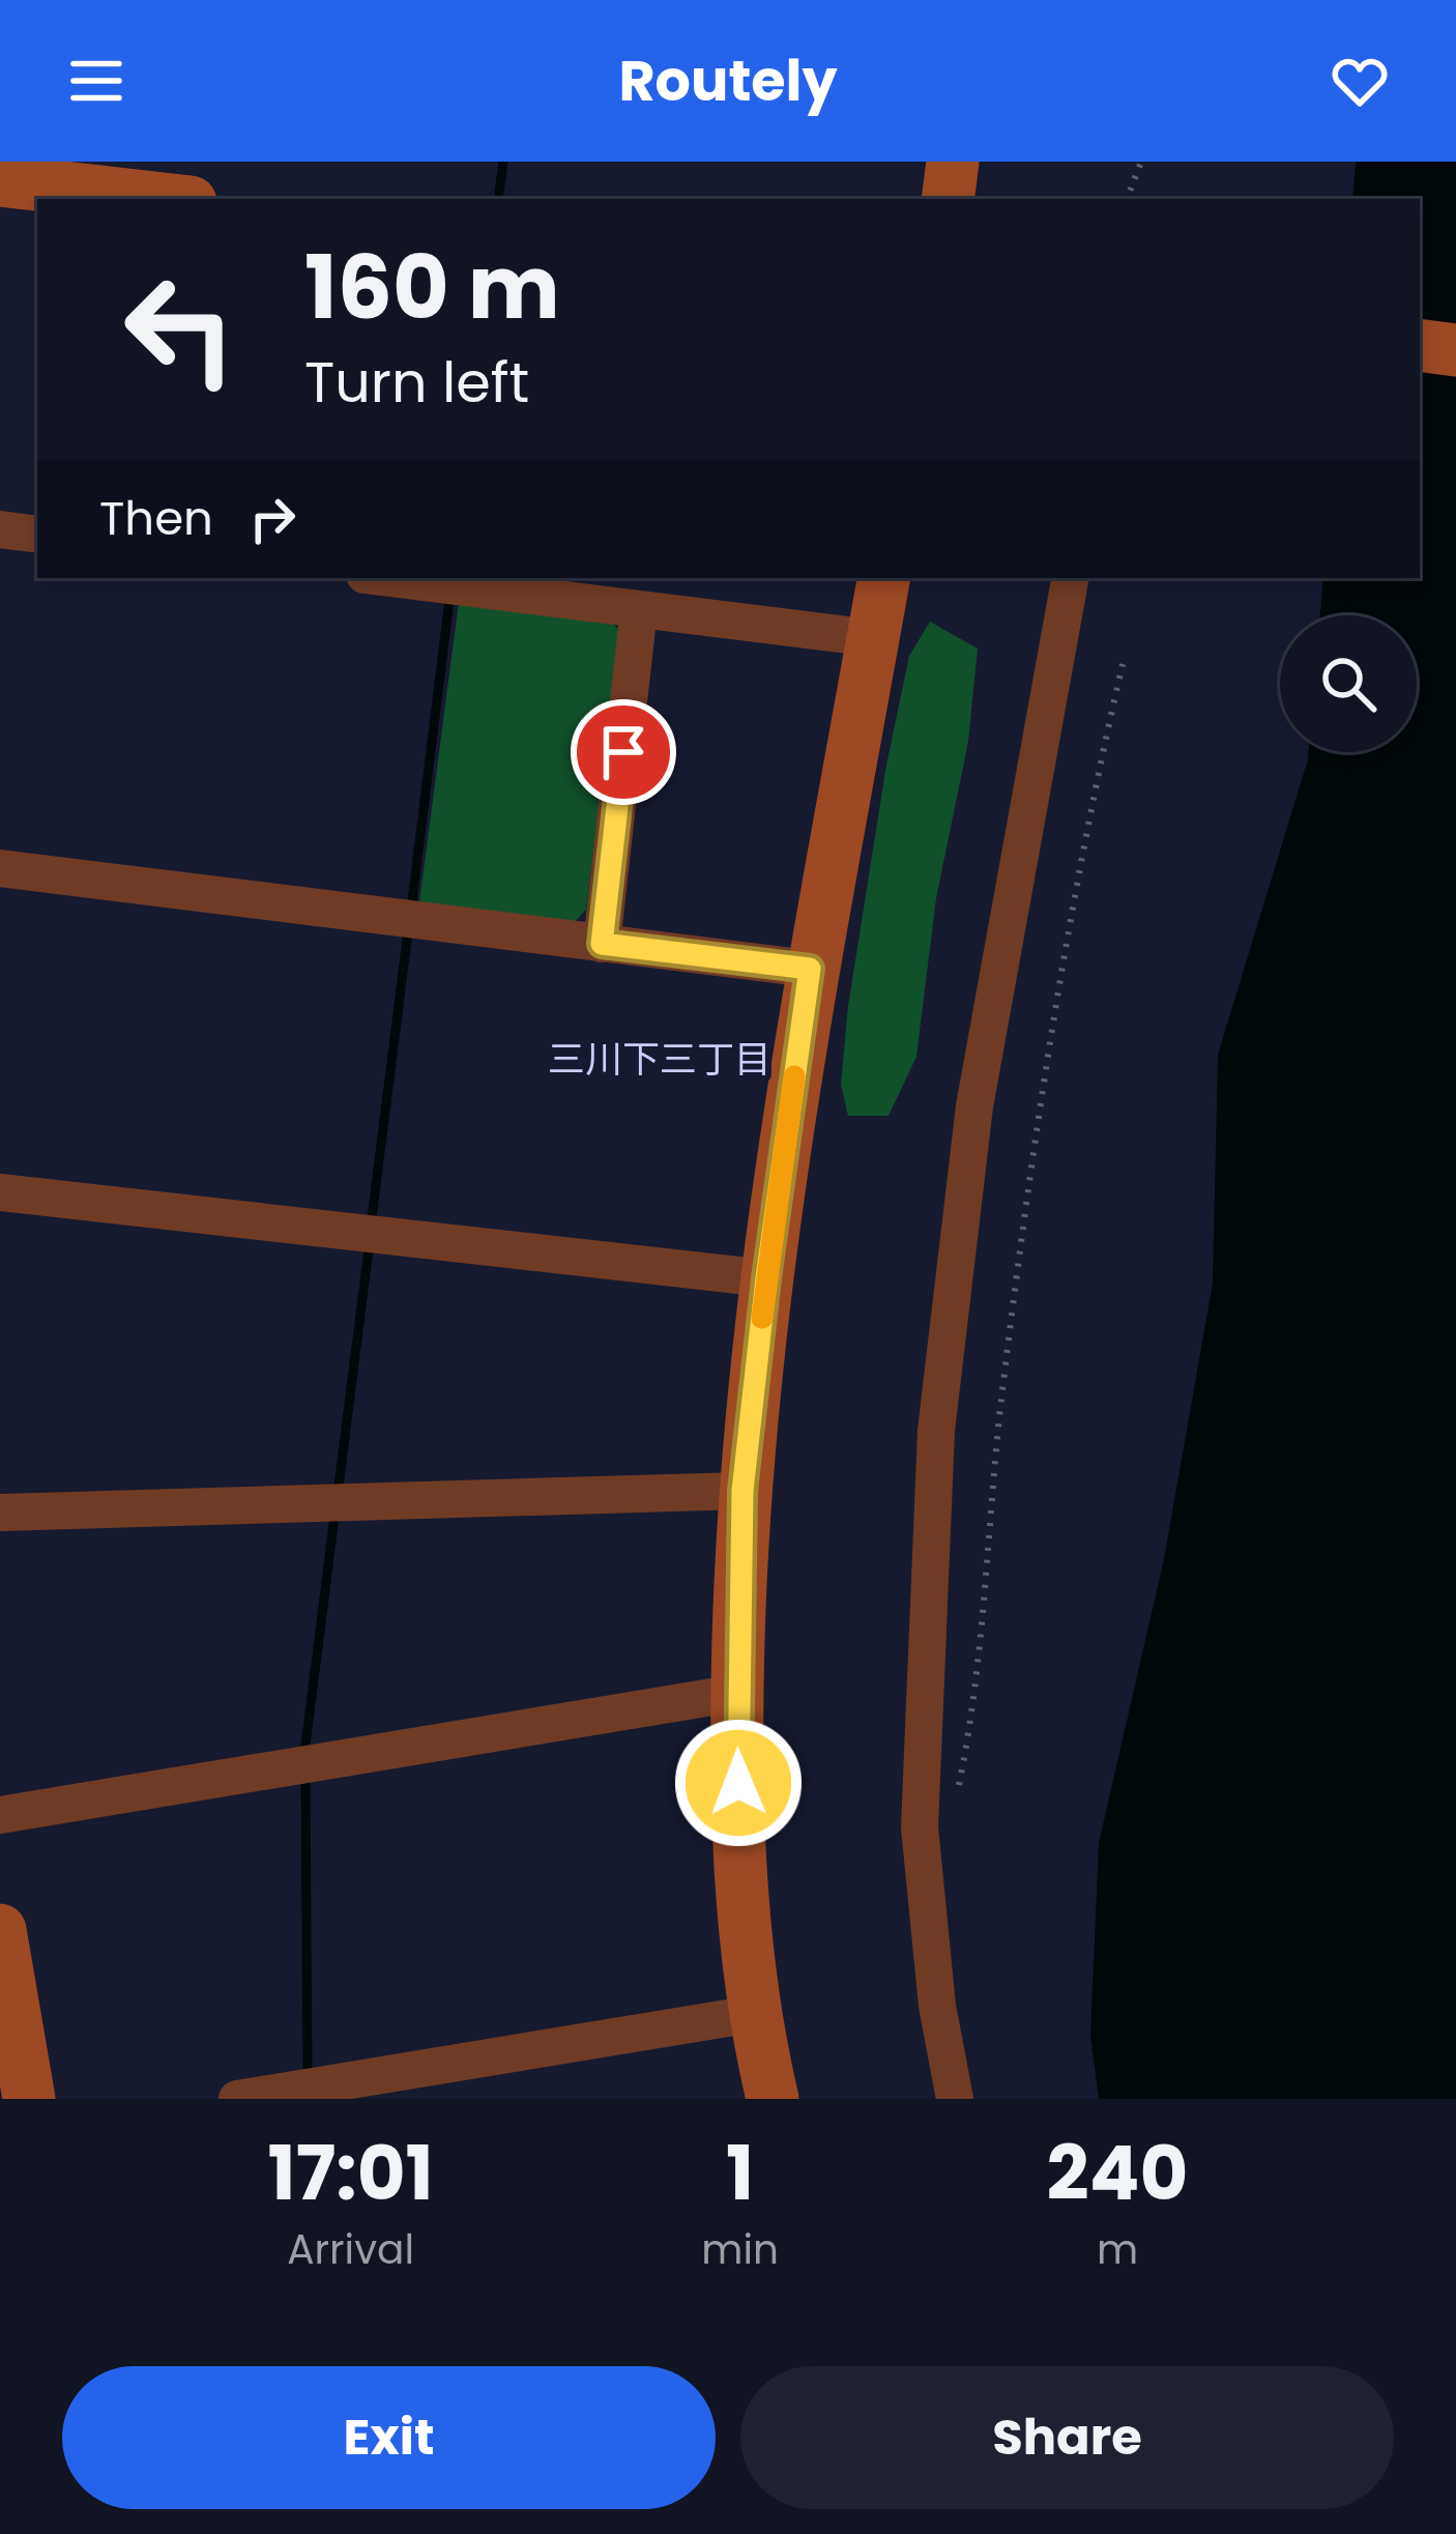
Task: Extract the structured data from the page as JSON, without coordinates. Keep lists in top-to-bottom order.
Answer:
{
  "districts": ["三川下三丁目"],
  "page": {
    "header": "Routely",
    "turn": ["160 m", "Turn left"],
    "then": "Then",
    "eta": [
      "17:01",
      "Arrival",
      "1",
      "min",
      "240",
      "m"
    ],
    "buttons": ["Exit", "Share"]
  }
}
